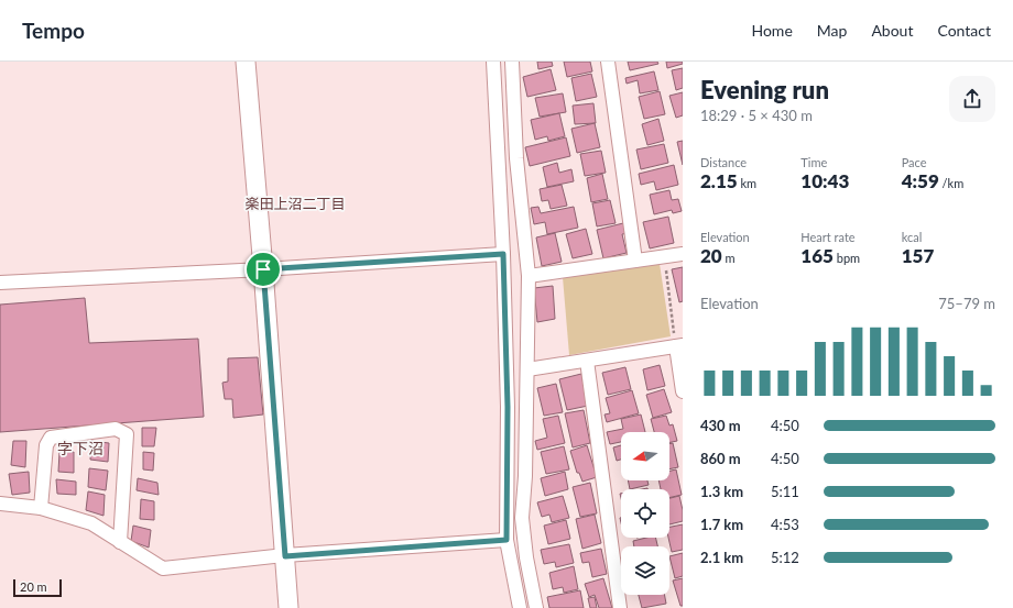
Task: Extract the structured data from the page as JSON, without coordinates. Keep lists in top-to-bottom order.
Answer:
{
  "districts": ["楽田上沼二丁目", "字下沼"],
  "scale_bar": "20 m",
  "north": "left",
  "page": {
    "header": "Tempo",
    "nav": [
      "Home",
      "Map",
      "About",
      "Contact"
    ],
    "heading": ["Evening run", "18:29 · 5 × 430 m"],
    "stats": [
      ["Distance", "2.15 km"],
      ["Time", "10:43"],
      ["Pace", "4:59 /km"],
      ["Elevation", "20 m"],
      ["Heart rate", "165 bpm"],
      ["kcal", "157"]
    ],
    "chart": ["Elevation", "75–79 m"],
    "list": [
      {
        "name": "430 m",
        "note": "4:50"
      },
      {
        "name": "860 m",
        "note": "4:50"
      },
      {
        "name": "1.3 km",
        "note": "5:11"
      },
      {
        "name": "1.7 km",
        "note": "4:53"
      },
      {
        "name": "2.1 km",
        "note": "5:12"
      }
    ],
    "scale": "20 m"
  }
}
